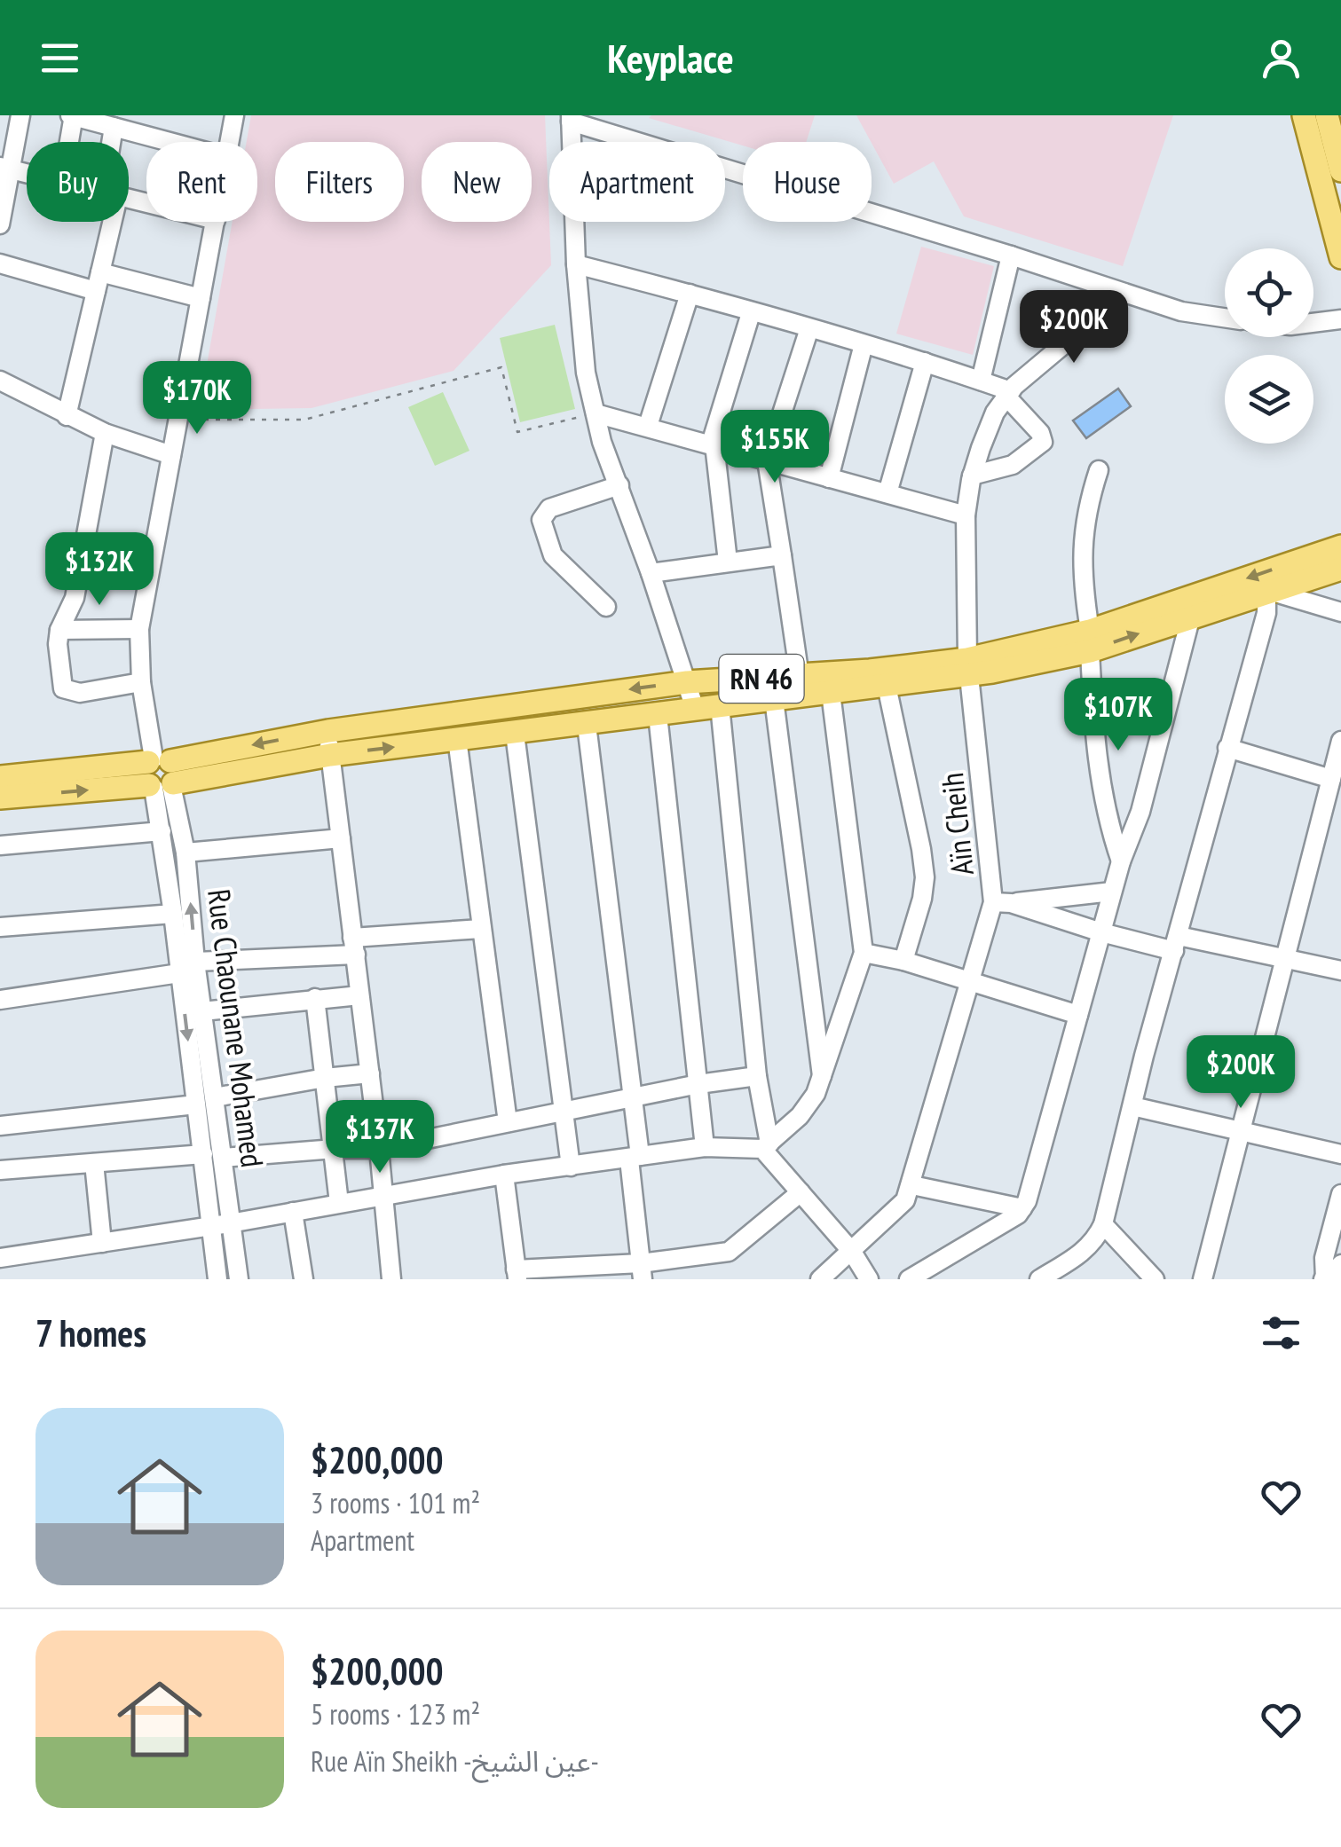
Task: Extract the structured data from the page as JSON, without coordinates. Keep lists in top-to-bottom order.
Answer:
{
  "streets": {
    "main road": ["RN 46"],
    "street": ["Aïn Cheih", "Rue Chaounane Mohamed"]
  },
  "crossings": [
    ["RN 46", "Aïn Cheih"],
    ["RN 46", "Rue Chaounane Mohamed"]
  ],
  "page": {
    "header": "Keyplace",
    "chip": [
      "Buy",
      "Rent",
      "Filters",
      "New",
      "Apartment",
      "House"
    ],
    "price": [
      "$200K",
      "$170K",
      "$155K",
      "$132K",
      "$107K",
      "$200K",
      "$137K"
    ],
    "heading": "7 homes",
    "list": [
      {
        "name": "$200,000",
        "note": "3 rooms · 101 m² · Apartment"
      },
      {
        "name": "$200,000",
        "note": "5 rooms · 123 m² · Rue Aïn Sheikh -عين الشيخ-"
      }
    ]
  }
}
